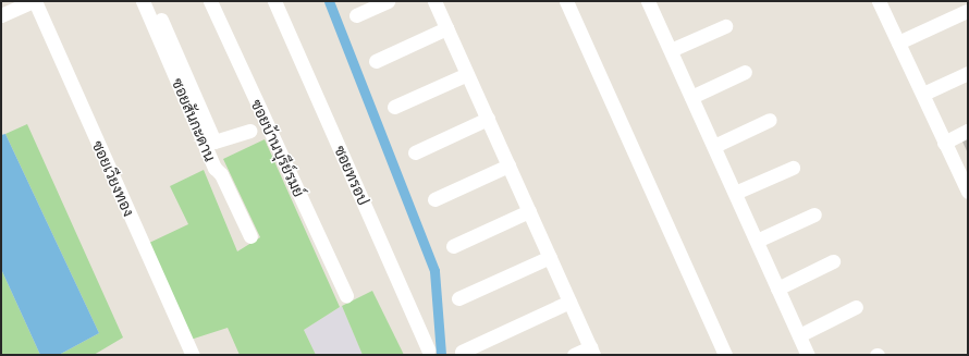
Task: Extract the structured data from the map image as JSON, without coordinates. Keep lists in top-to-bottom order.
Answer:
{
  "streets": {
    "street": [
      "ซอยสันกะดาน",
      "ซอยบ้านบุรีย์รมย์",
      "ซอยทรอป",
      "ซอยเวียงทอง"
    ]
  }
}
